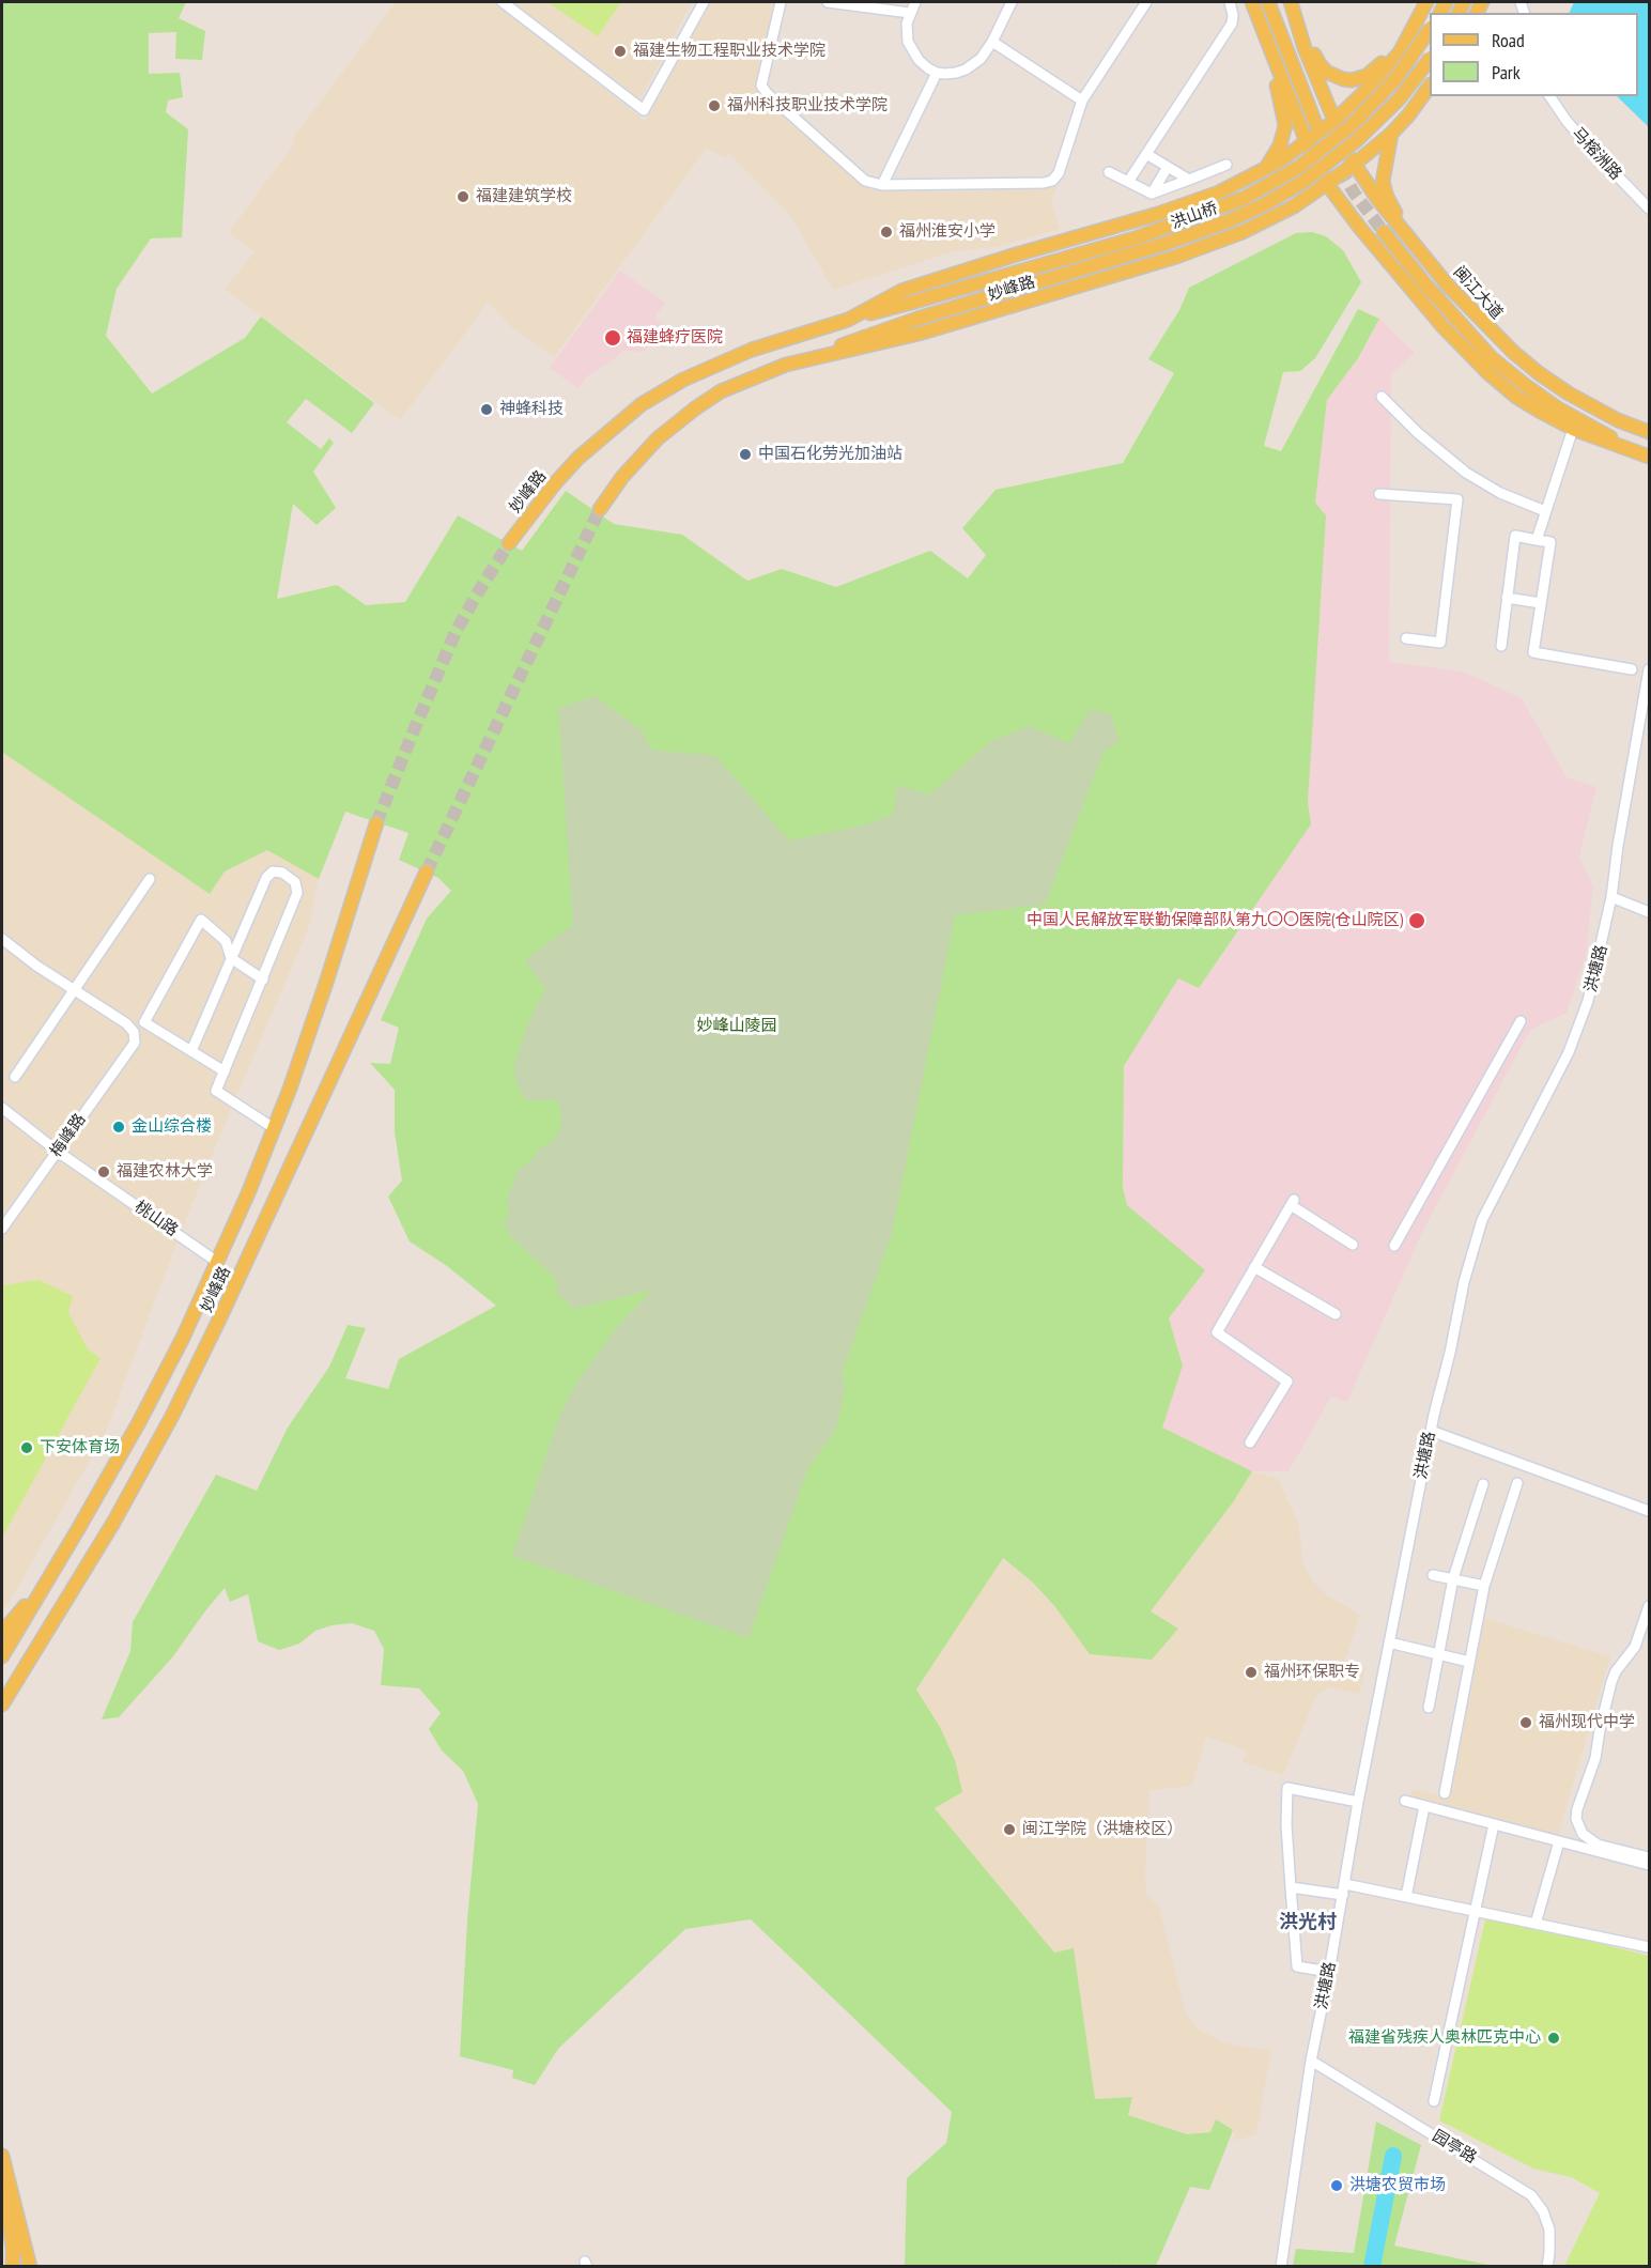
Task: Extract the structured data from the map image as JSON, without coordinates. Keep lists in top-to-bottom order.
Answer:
{
  "streets": {
    "main road": ["洪山桥", "妙峰路", "闽江大道"],
    "street": [
      "马榕洲路",
      "洪塘路",
      "梅峰路",
      "桃山路",
      "园亭路"
    ]
  },
  "crossings": [
    ["洪山桥", "妙峰路"],
    ["妙峰路", "闽江大道"],
    ["妙峰路", "桃山路"],
    ["洪塘路", "园亭路"],
    ["梅峰路", "桃山路"]
  ],
  "districts": ["洪光村"],
  "parks": ["妙峰山陵园"],
  "places": [
    "福建生物工程职业技术学院",
    "福州科技职业技术学院",
    "福建建筑学校",
    "福州淮安小学",
    "福建蜂疗医院",
    "神蜂科技",
    "中国石化劳光加油站",
    "中国人民解放军联勤保障部队第九〇〇医院(仓山院区)",
    "金山综合楼",
    "福建农林大学",
    "下安体育场",
    "福州环保职专",
    "福州现代中学",
    "闽江学院（洪塘校区）",
    "福建省残疾人奥林匹克中心",
    "洪塘农贸市场"
  ],
  "legend": ["Road", "Park"]
}
